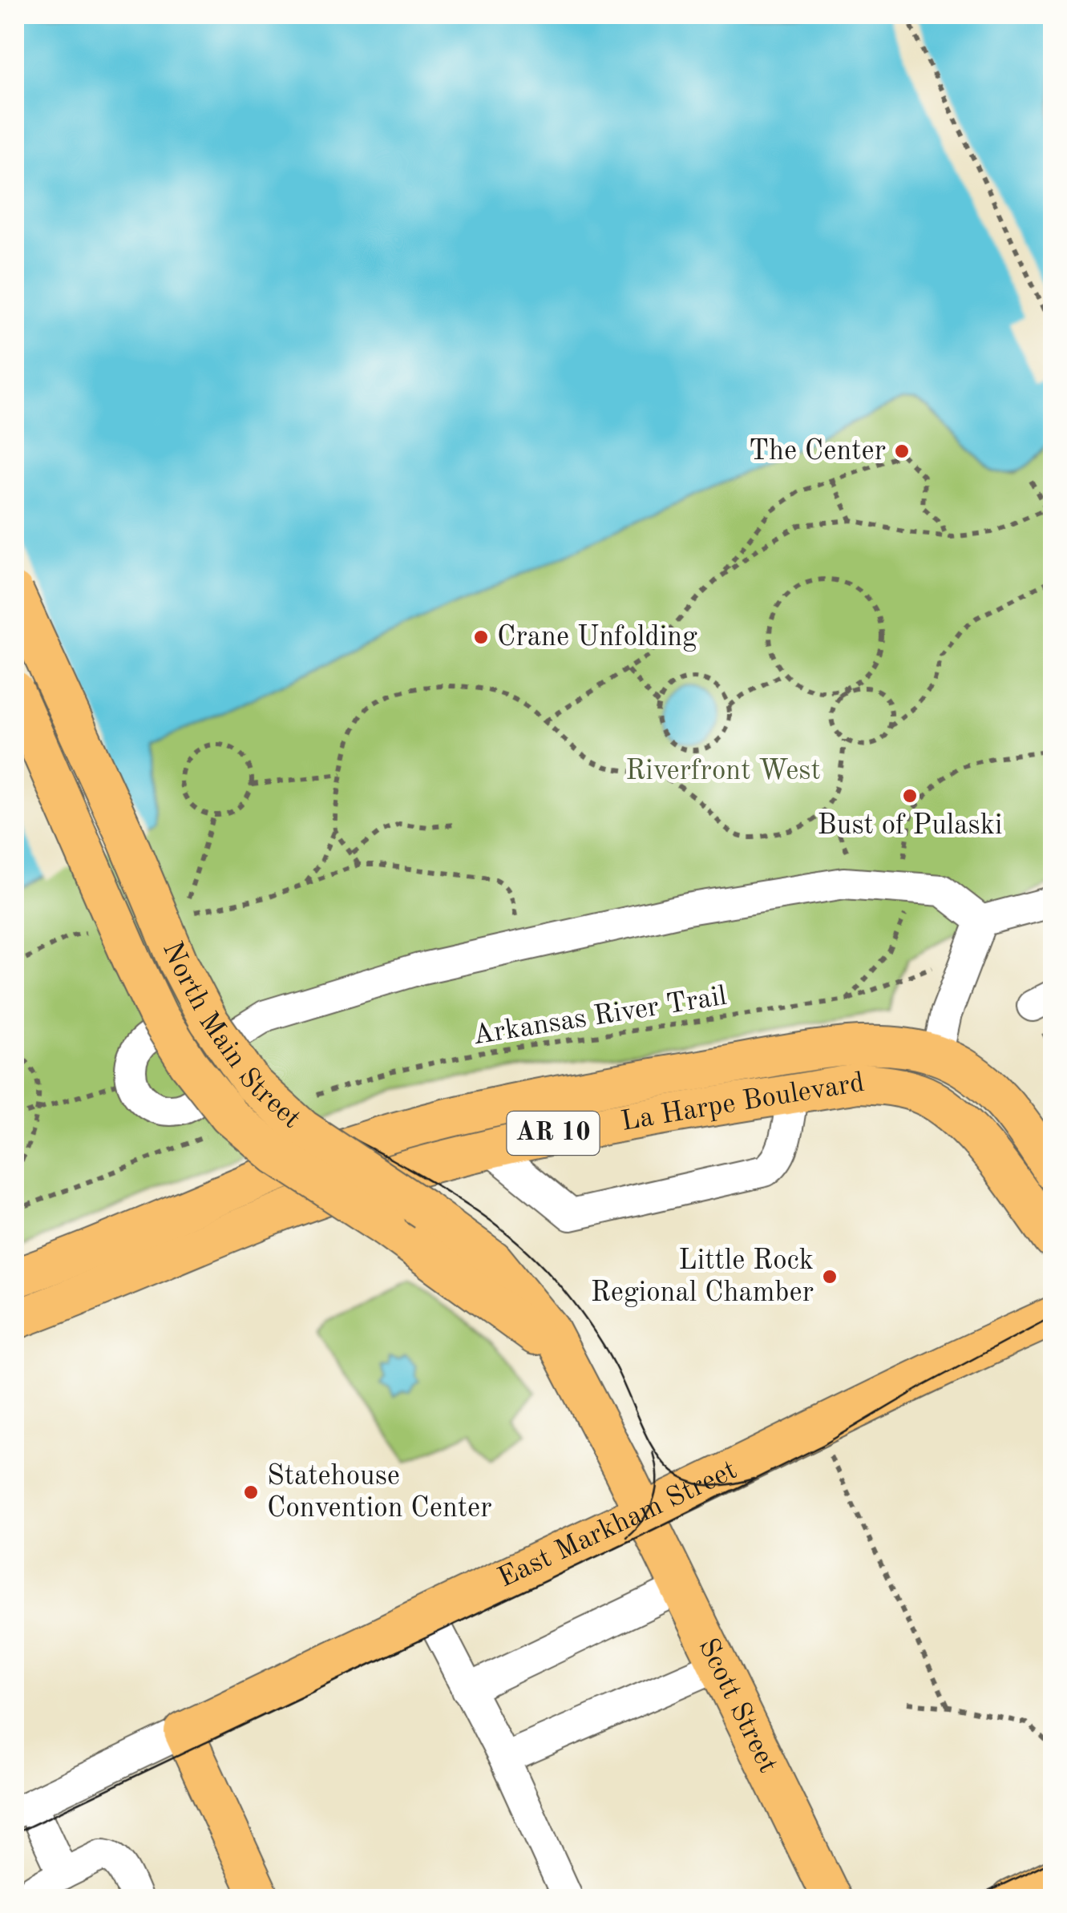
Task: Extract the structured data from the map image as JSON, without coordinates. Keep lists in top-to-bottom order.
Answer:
{
  "streets": {
    "main road": [
      "North Main Street",
      "La Harpe Boulevard",
      "AR 10",
      "East Markham Street",
      "Scott Street"
    ],
    "path": ["Arkansas River Trail"]
  },
  "crossings": [
    ["North Main Street", "East Markham Street"],
    ["North Main Street", "Scott Street"],
    ["East Markham Street", "Scott Street"]
  ],
  "parks": ["Riverfront West"],
  "places": [
    "The Center",
    "Crane Unfolding",
    "Bust of Pulaski",
    "Little Rock Regional Chamber",
    "Statehouse Convention Center"
  ]
}
